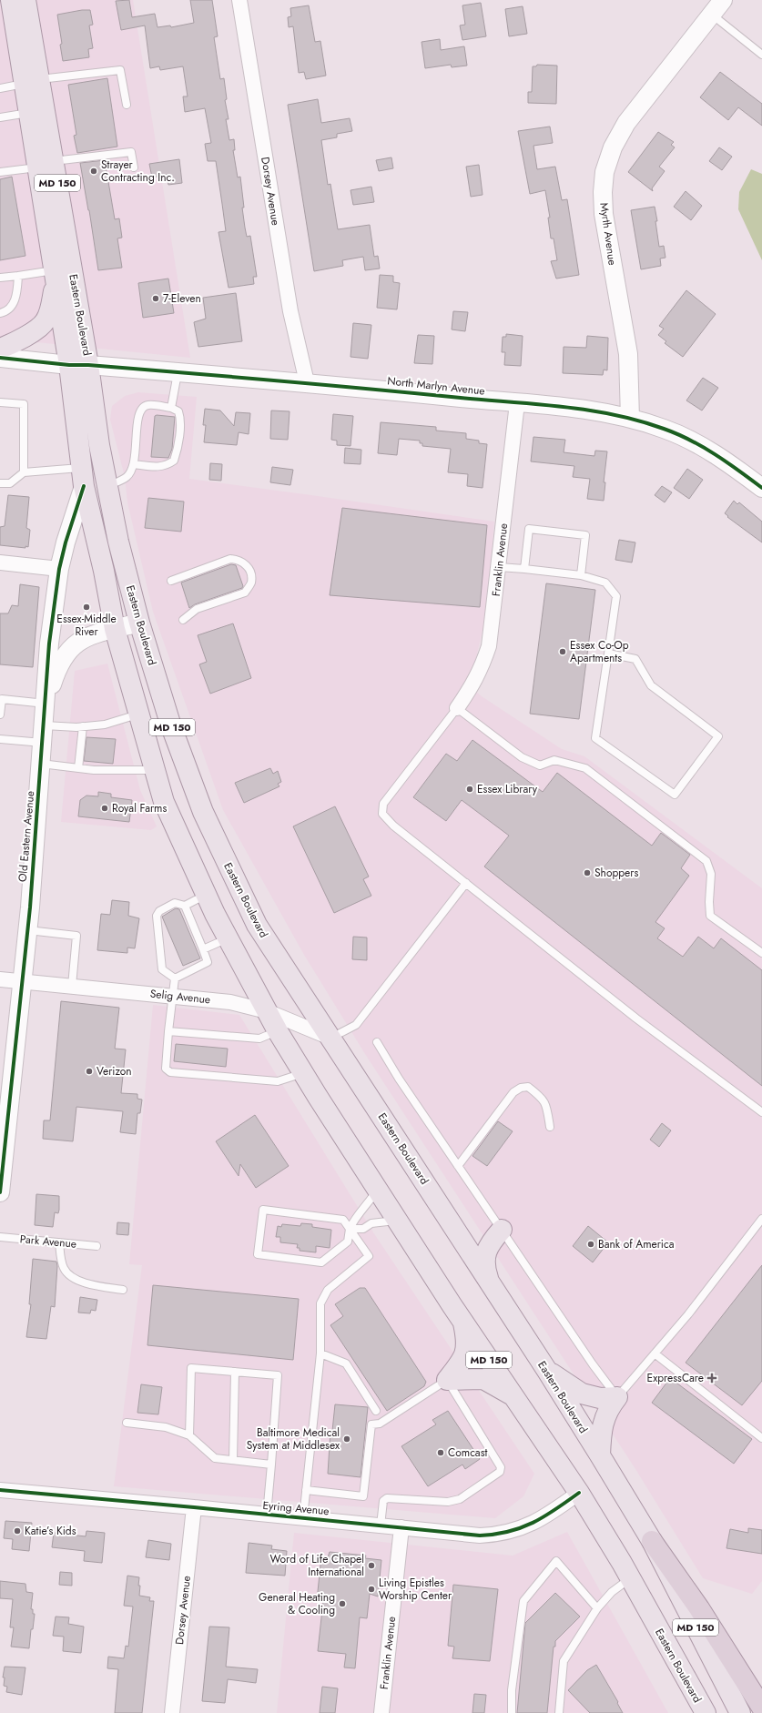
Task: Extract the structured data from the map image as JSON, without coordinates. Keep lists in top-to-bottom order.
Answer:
{
  "streets": {
    "main road": ["MD 150", "Eastern Boulevard"],
    "street": [
      "Dorsey Avenue",
      "Myrth Avenue",
      "North Marlyn Avenue",
      "Franklin Avenue",
      "Old Eastern Avenue",
      "Selig Avenue",
      "Eyring Avenue"
    ],
    "lane": ["Park Avenue"]
  },
  "crossings": [
    ["Dorsey Avenue", "North Marlyn Avenue"],
    ["Dorsey Avenue", "Eyring Avenue"],
    ["Myrth Avenue", "North Marlyn Avenue"],
    ["Eastern Boulevard", "North Marlyn Avenue"],
    ["Eastern Boulevard", "Old Eastern Avenue"],
    ["Eastern Boulevard", "Selig Avenue"],
    ["Eastern Boulevard", "Eyring Avenue"],
    ["North Marlyn Avenue", "Franklin Avenue"],
    ["Franklin Avenue", "Eyring Avenue"],
    ["Old Eastern Avenue", "Selig Avenue"]
  ],
  "places": {
    "other": [
      "Strayer Contracting Inc.",
      "7-Eleven",
      "Essex-Middle River",
      "Essex Co-Op Apartments",
      "Essex Library",
      "Royal Farms",
      "Shoppers",
      "Verizon",
      "Bank of America",
      "Baltimore Medical System at Middlesex",
      "Comcast",
      "Katie’s Kids",
      "Word of Life Chapel International",
      "Living Epistles Worship Center",
      "General Heating & Cooling"
    ],
    "health": ["ExpressCare"]
  }
}
